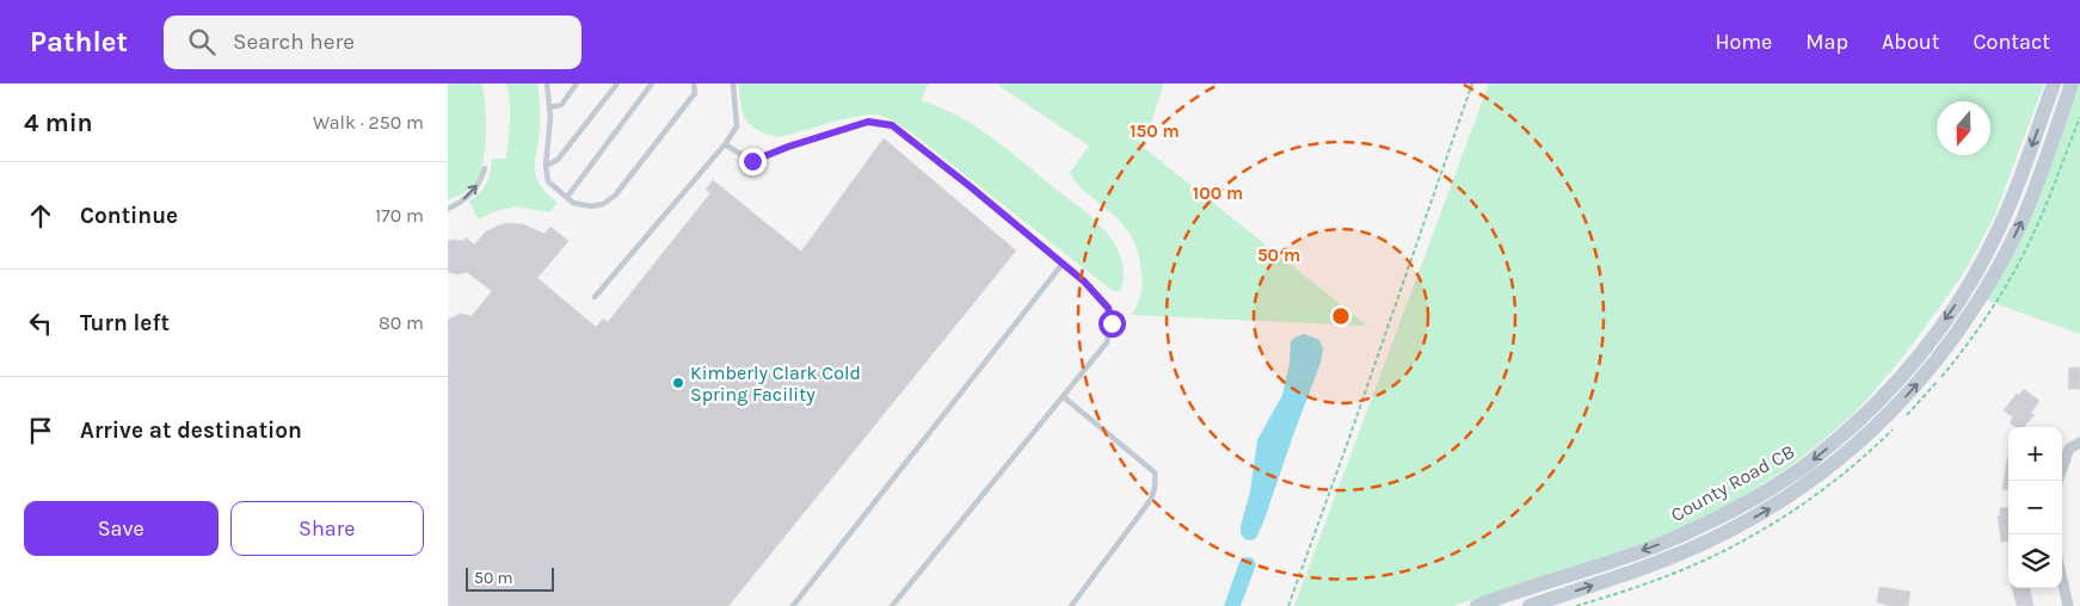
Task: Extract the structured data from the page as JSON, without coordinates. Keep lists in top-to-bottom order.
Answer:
{
  "streets": {
    "main road": ["County Road CB"]
  },
  "places": ["Kimberly Clark Cold Spring Facility"],
  "scale_bar": "50 m",
  "north": "bottom",
  "page": {
    "header": "Pathlet",
    "search": "Search here",
    "nav": [
      "Home",
      "Map",
      "About",
      "Contact"
    ],
    "heading": ["4 min", "Walk · 250 m"],
    "list": [
      ["Continue", "170 m"],
      ["Turn left", "80 m"],
      "Arrive at destination"
    ],
    "map_buttons": ["+", "−"],
    "buttons": ["Save", "Share"],
    "scale": "50 m"
  },
  "rings": ["150 m", "100 m", "50 m"]
}
